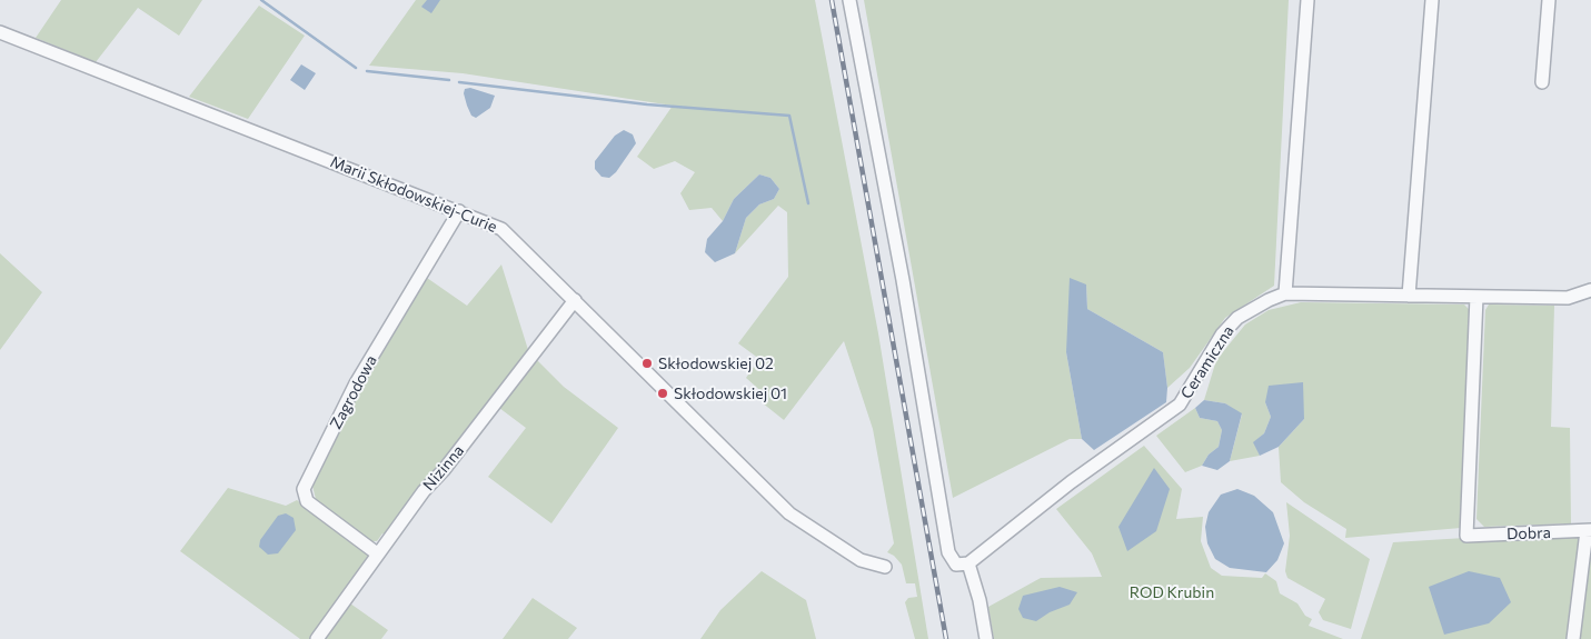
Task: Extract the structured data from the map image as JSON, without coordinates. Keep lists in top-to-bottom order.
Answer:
{
  "streets": {
    "street": [
      "Marii Skłodowskiej-Curie",
      "Ceramiczna",
      "Zagrodowa",
      "Nizinna",
      "Dobra"
    ]
  },
  "crossings": [
    ["Marii Skłodowskiej-Curie", "Zagrodowa"],
    ["Marii Skłodowskiej-Curie", "Nizinna"],
    ["Ceramiczna", "Dobra"],
    ["Zagrodowa", "Nizinna"]
  ],
  "parks": ["ROD Krubin"],
  "places": ["Skłodowskiej 02", "Skłodowskiej 01"]
}
